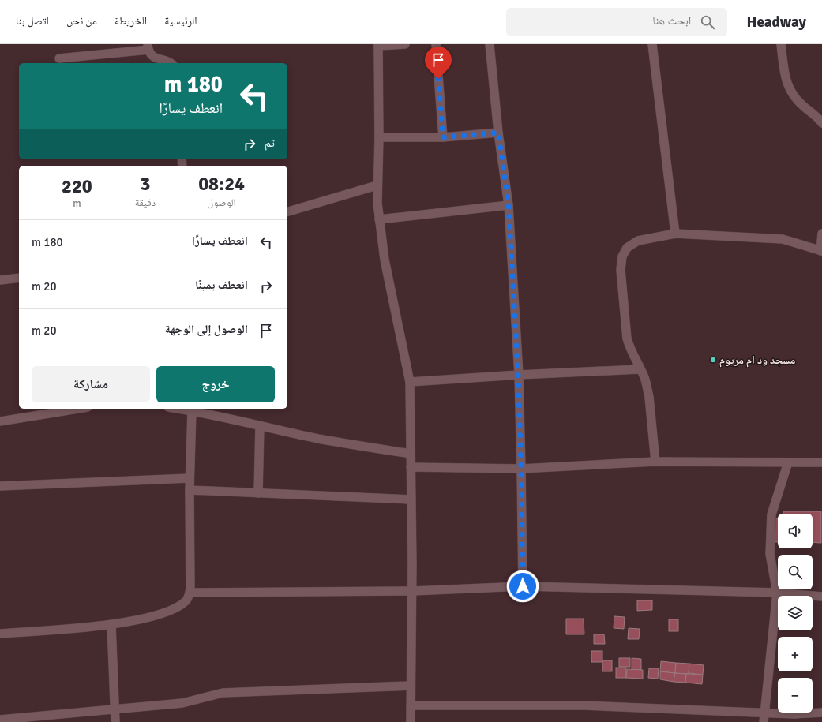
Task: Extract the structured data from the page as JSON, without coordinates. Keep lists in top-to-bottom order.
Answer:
{
  "places": ["مسجد ود ام مريوم"],
  "page": {
    "header": "Headway",
    "search": "ابحث هنا",
    "nav": [
      "الرئيسية",
      "الخريطة",
      "من نحن",
      "اتصل بنا"
    ],
    "turn": ["180 m", "انعطف يسارًا"],
    "then": "ثم",
    "eta": [
      "08:24",
      "الوصول",
      "3",
      "دقيقة",
      "220",
      "m"
    ],
    "list": [
      {
        "name": "انعطف يسارًا",
        "value": "180 m"
      },
      {
        "name": "انعطف يمينًا",
        "value": "20 m"
      },
      {
        "name": "الوصول إلى الوجهة",
        "value": "20 m"
      }
    ],
    "buttons": ["خروج", "مشاركة"],
    "map_buttons": ["+", "−"]
  }
}
